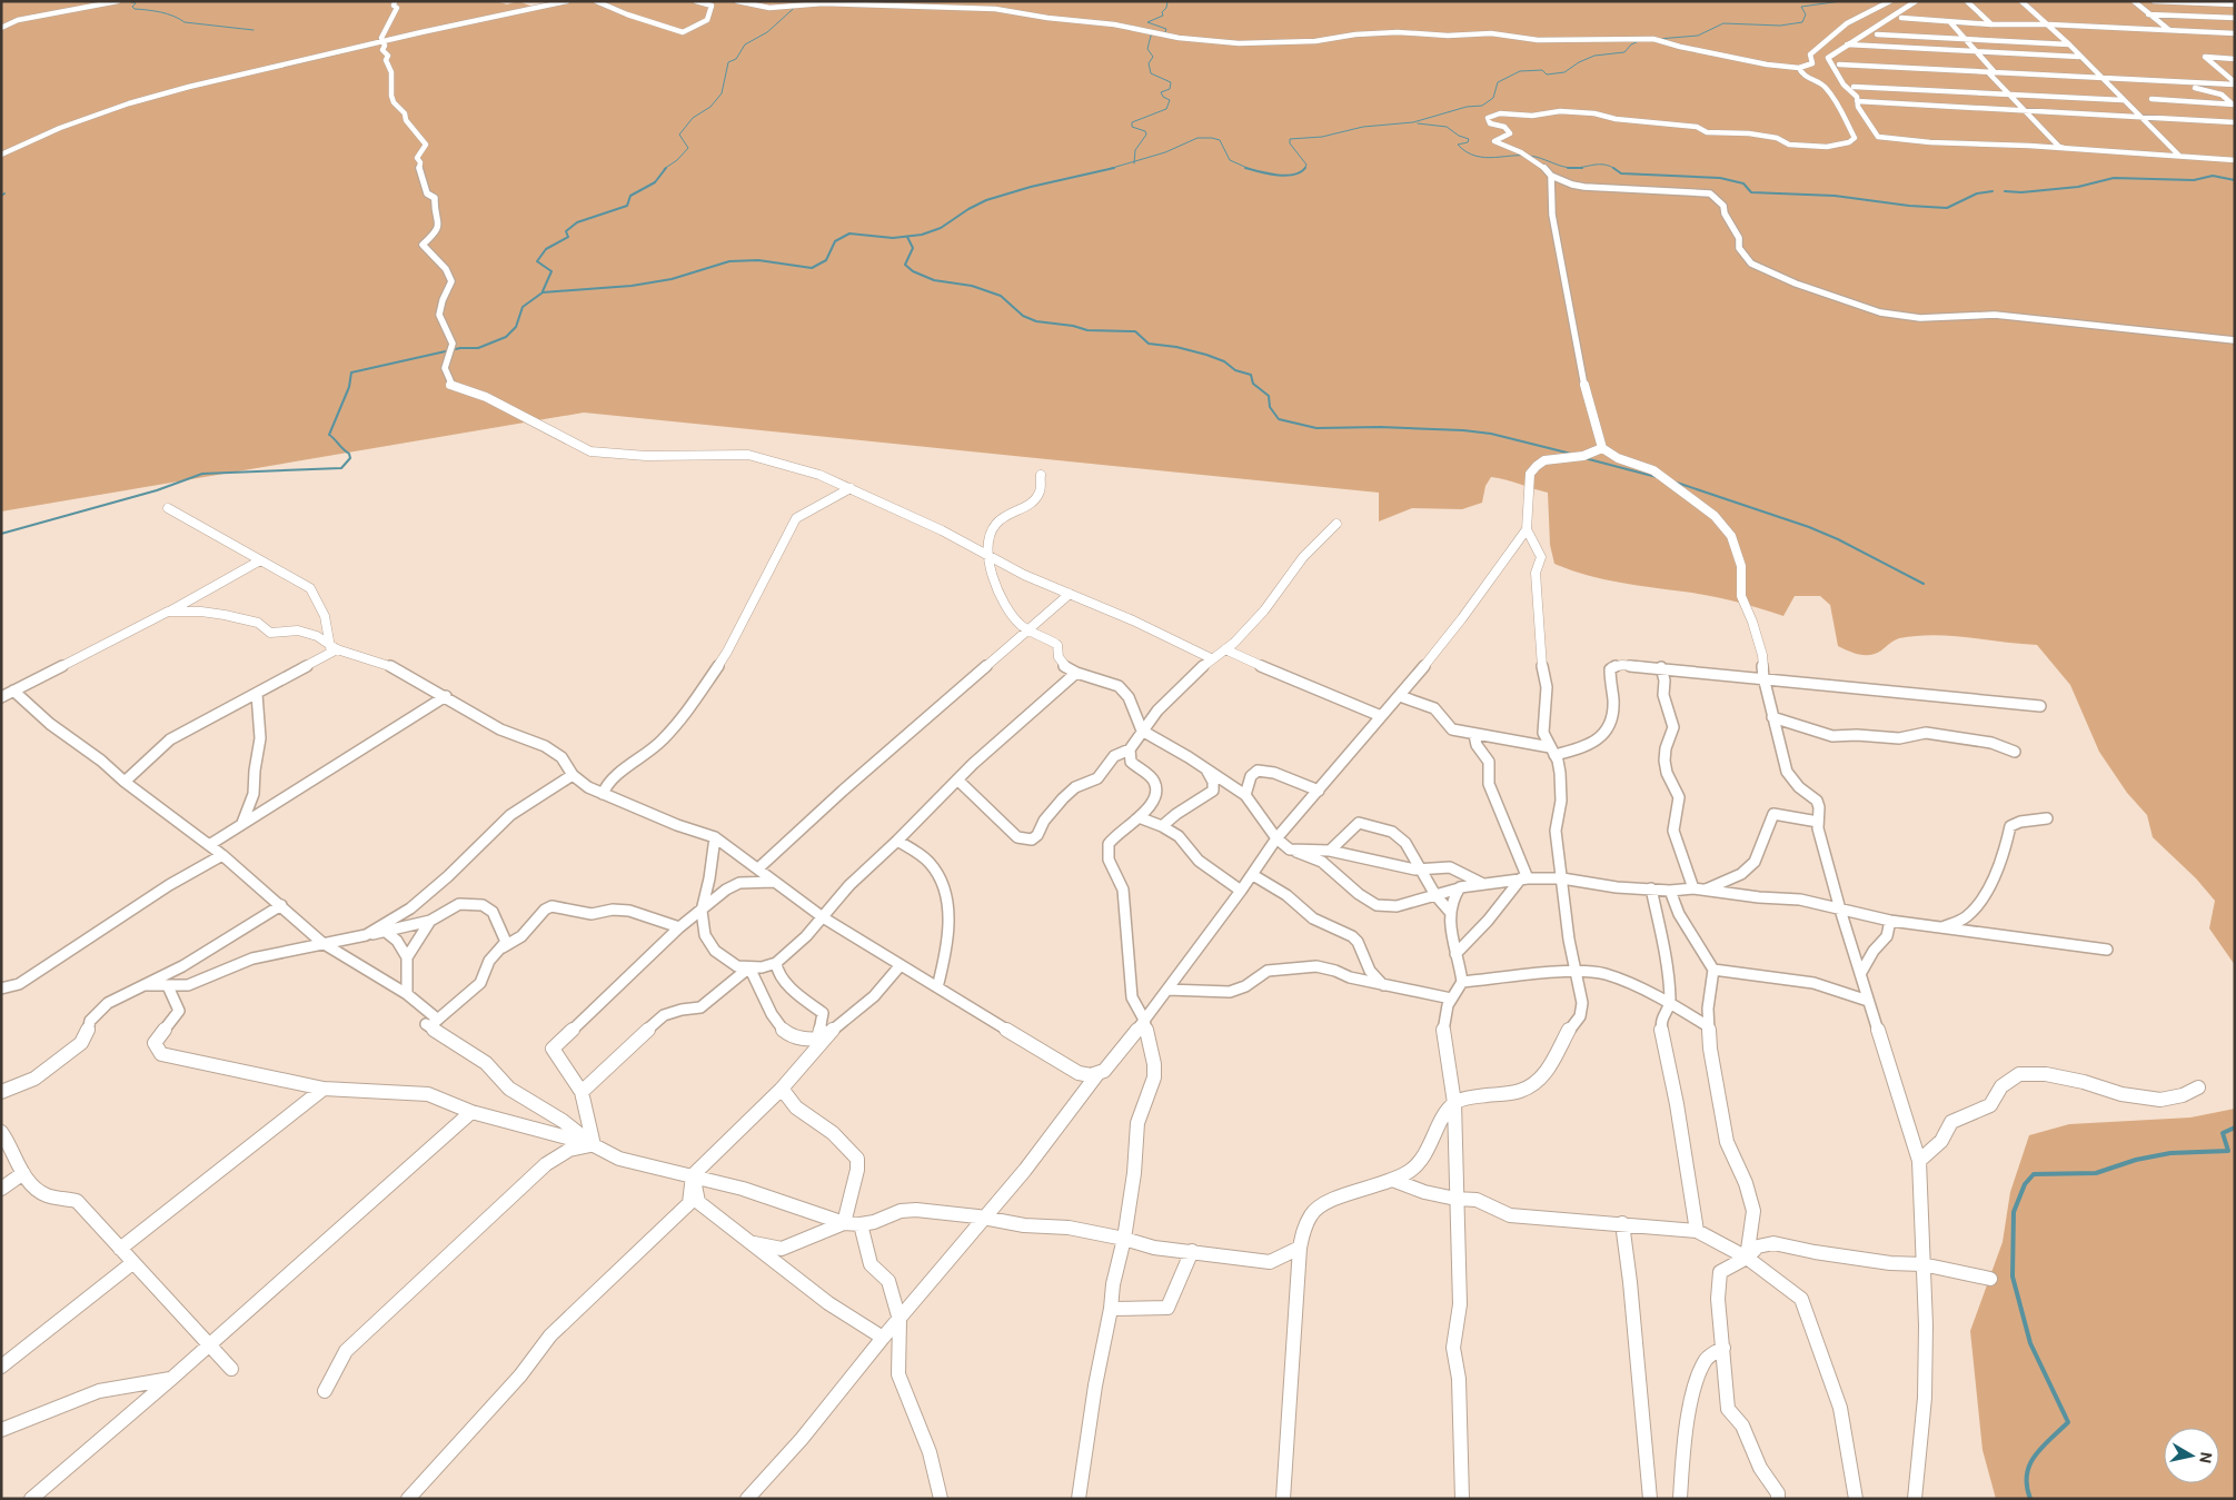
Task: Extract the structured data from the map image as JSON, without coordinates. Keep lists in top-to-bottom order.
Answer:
{
  "north": "right"
}
